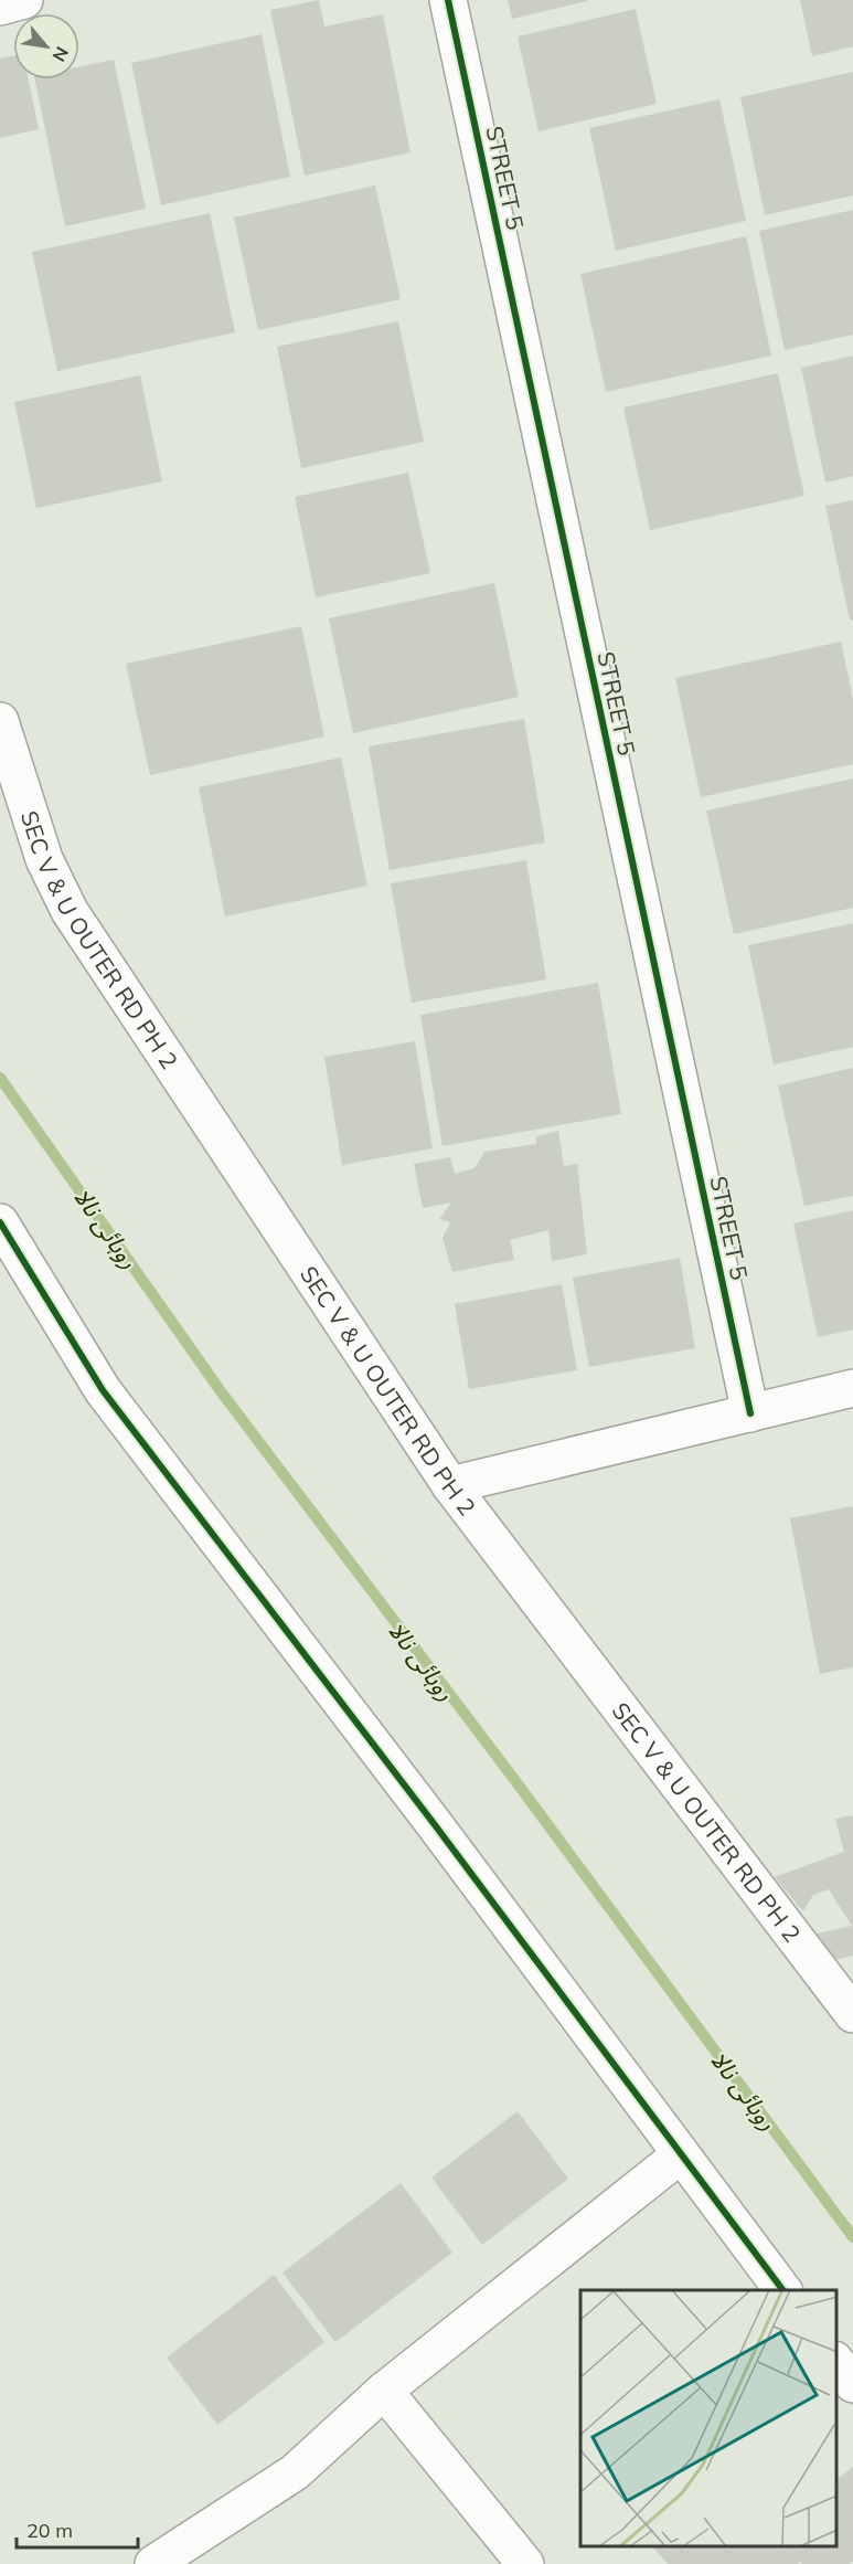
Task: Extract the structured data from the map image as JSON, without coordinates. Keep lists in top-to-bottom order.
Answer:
{
  "streets": {
    "street": ["STREET 5", "SEC V & U OUTER RD PH 2"]
  },
  "water": ["روہائی نالا"],
  "scale_bar": "20 m",
  "north": "bottom right"
}
